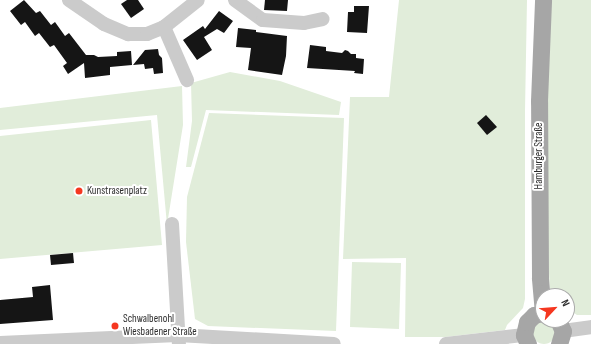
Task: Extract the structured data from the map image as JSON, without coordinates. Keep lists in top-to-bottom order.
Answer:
{
  "streets": {
    "main road": ["Hamburger Straße"]
  },
  "places": ["Kunstrasenplatz", "Schwalbenohl Wiesbadener Straße"],
  "north": "top right"
}
